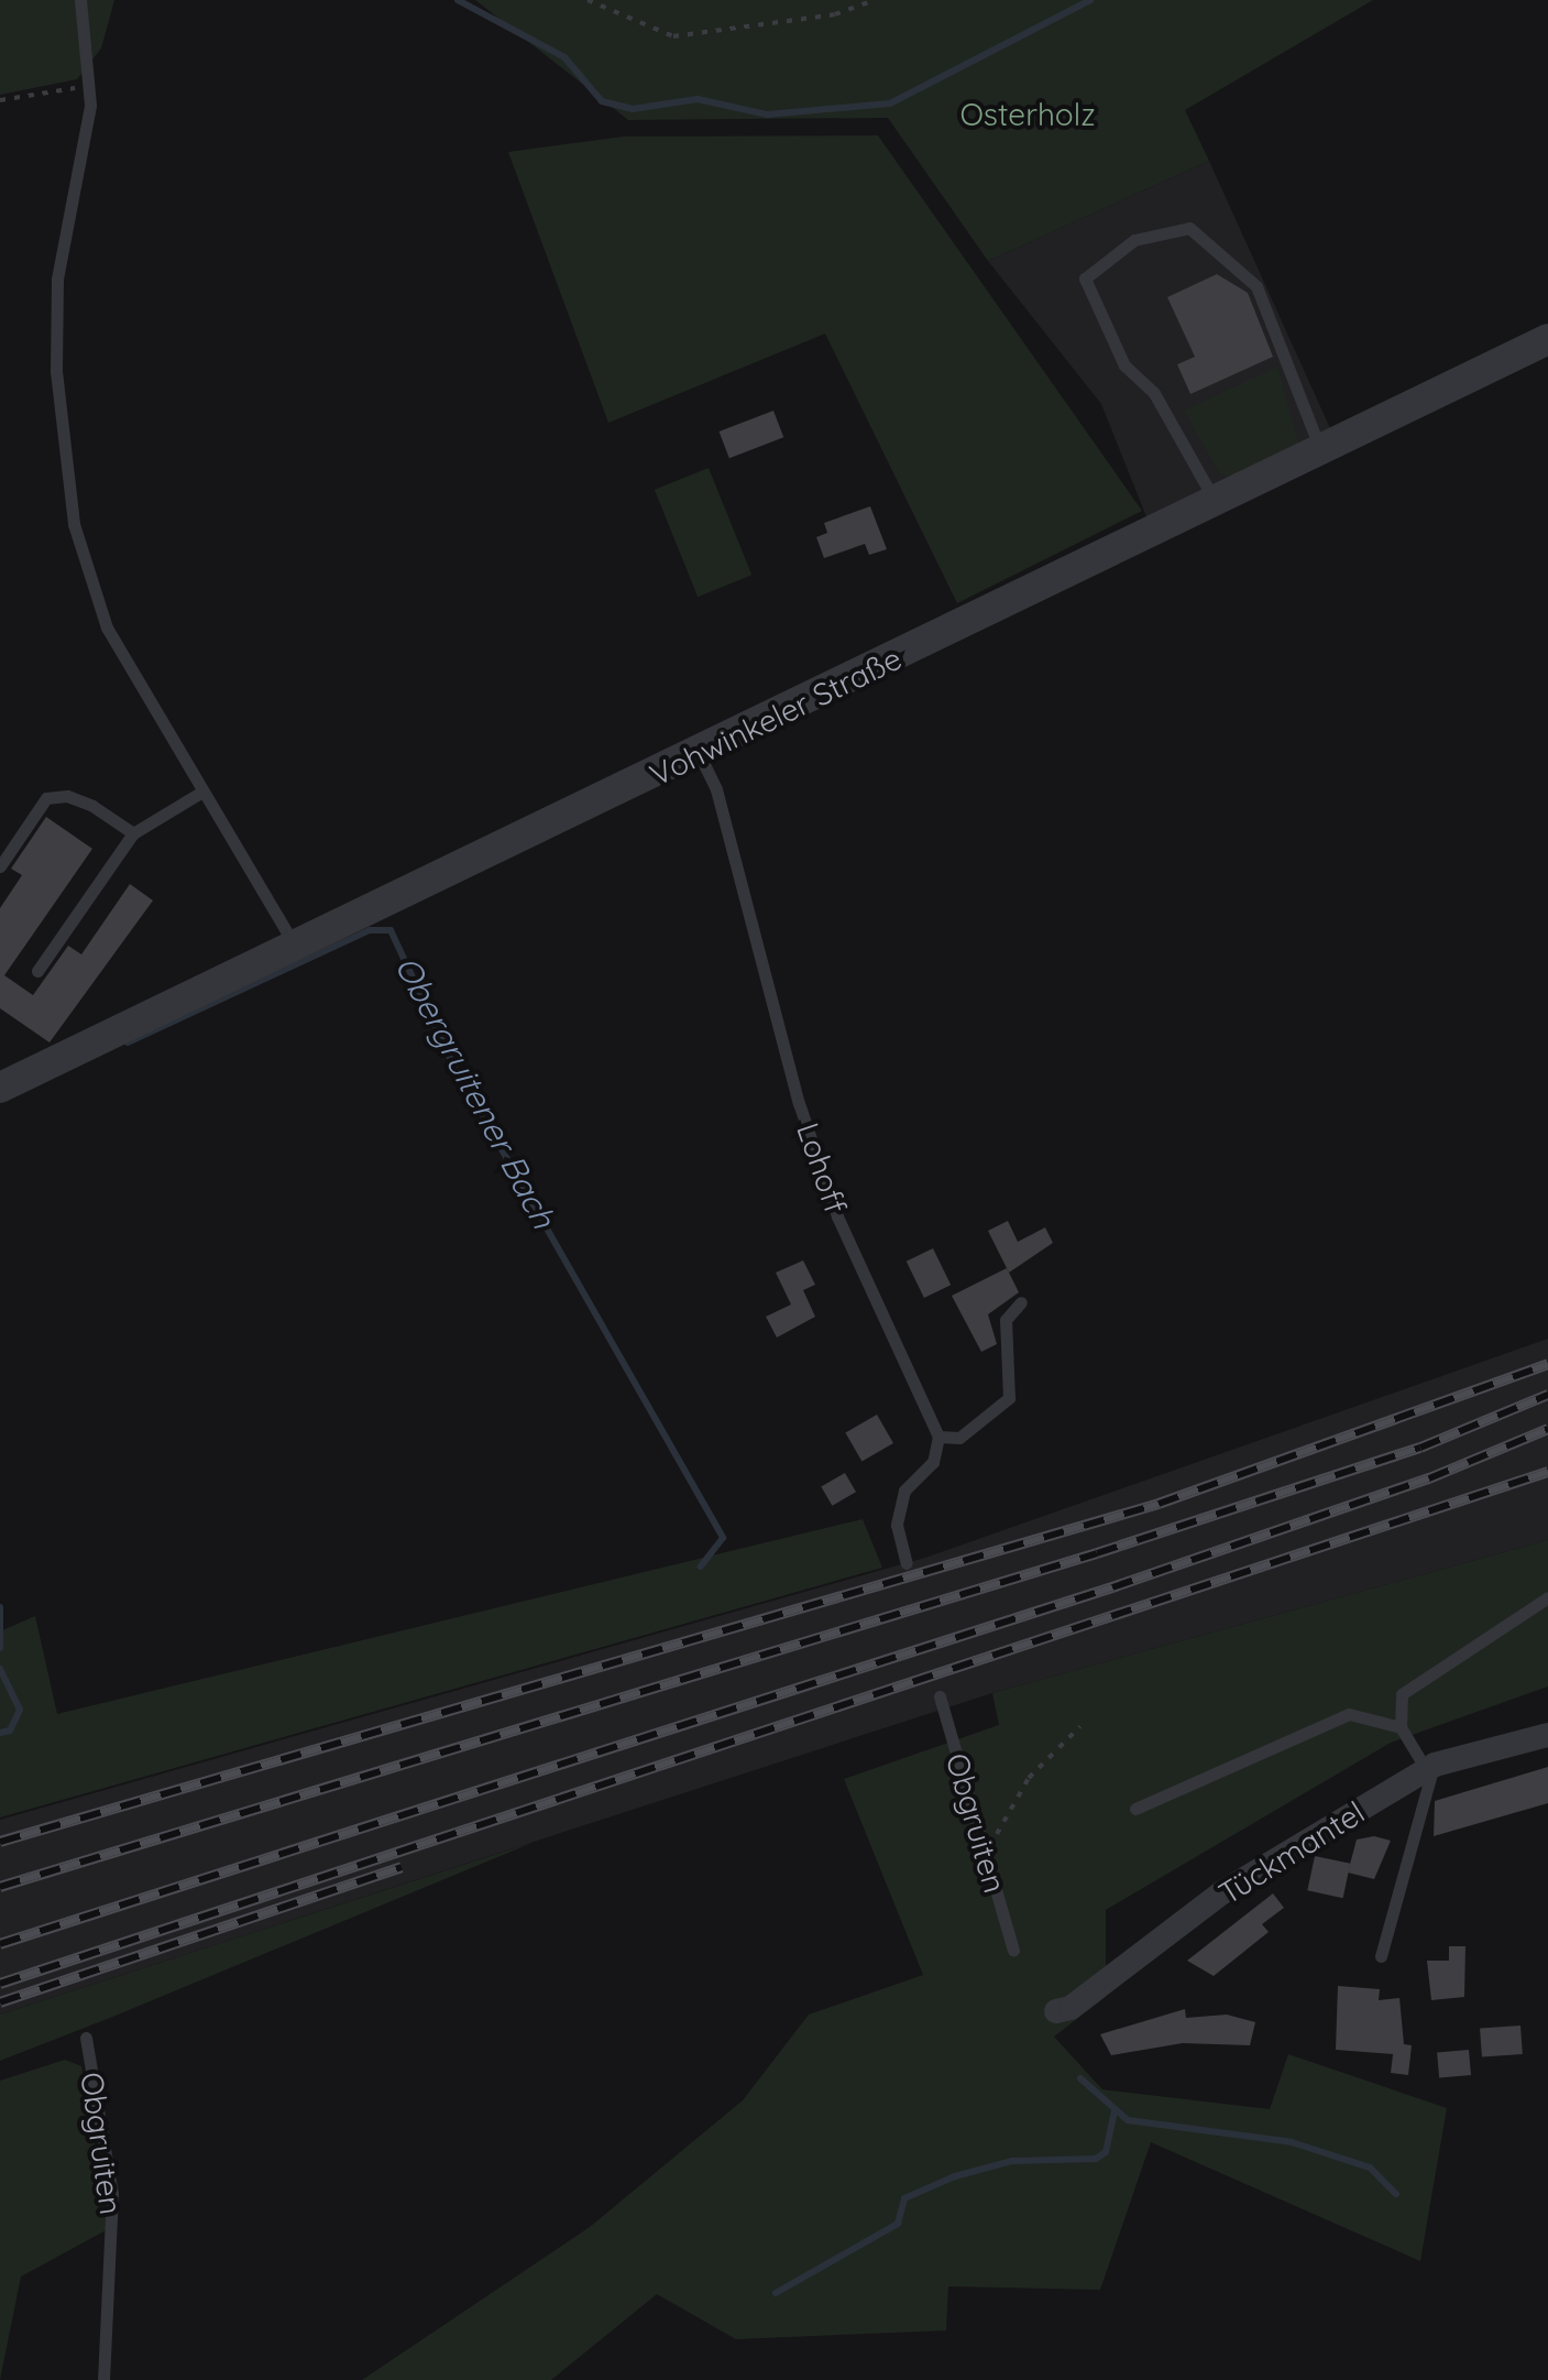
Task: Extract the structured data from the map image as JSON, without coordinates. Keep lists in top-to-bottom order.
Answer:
{
  "streets": {
    "street": ["Vohwinkeler Straße", "Tückmantel"],
    "lane": ["Lohoff", "Obgruiten"]
  },
  "crossings": [
    ["Vohwinkeler Straße", "Lohoff"]
  ],
  "water": ["Obergruitener Bach"],
  "parks": ["Osterholz"]
}
